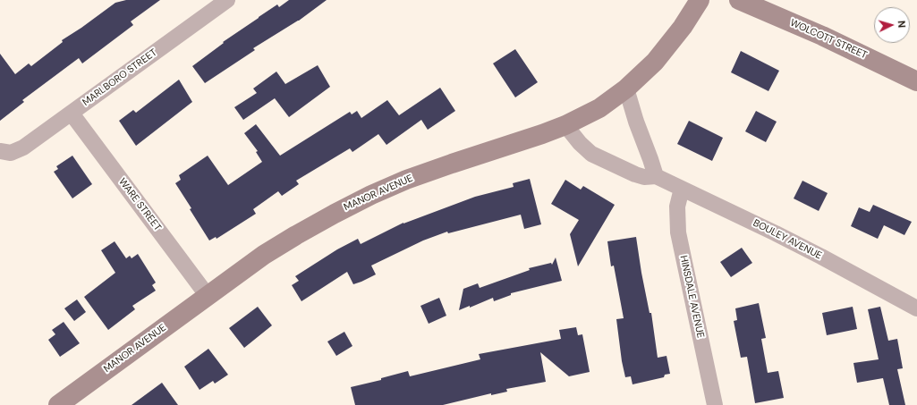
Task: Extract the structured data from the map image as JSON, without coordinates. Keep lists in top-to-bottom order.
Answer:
{
  "streets": {
    "main road": ["WOLCOTT STREET", "MANOR AVENUE"],
    "street": [
      "MARLBORO STREET",
      "WARE STREET",
      "BOULEY AVENUE",
      "HINSDALE AVENUE"
    ]
  },
  "crossings": [
    ["MARLBORO STREET", "WARE STREET"],
    ["MANOR AVENUE", "WARE STREET"],
    ["MANOR AVENUE", "BOULEY AVENUE"],
    ["BOULEY AVENUE", "HINSDALE AVENUE"]
  ],
  "north": "right"
}
